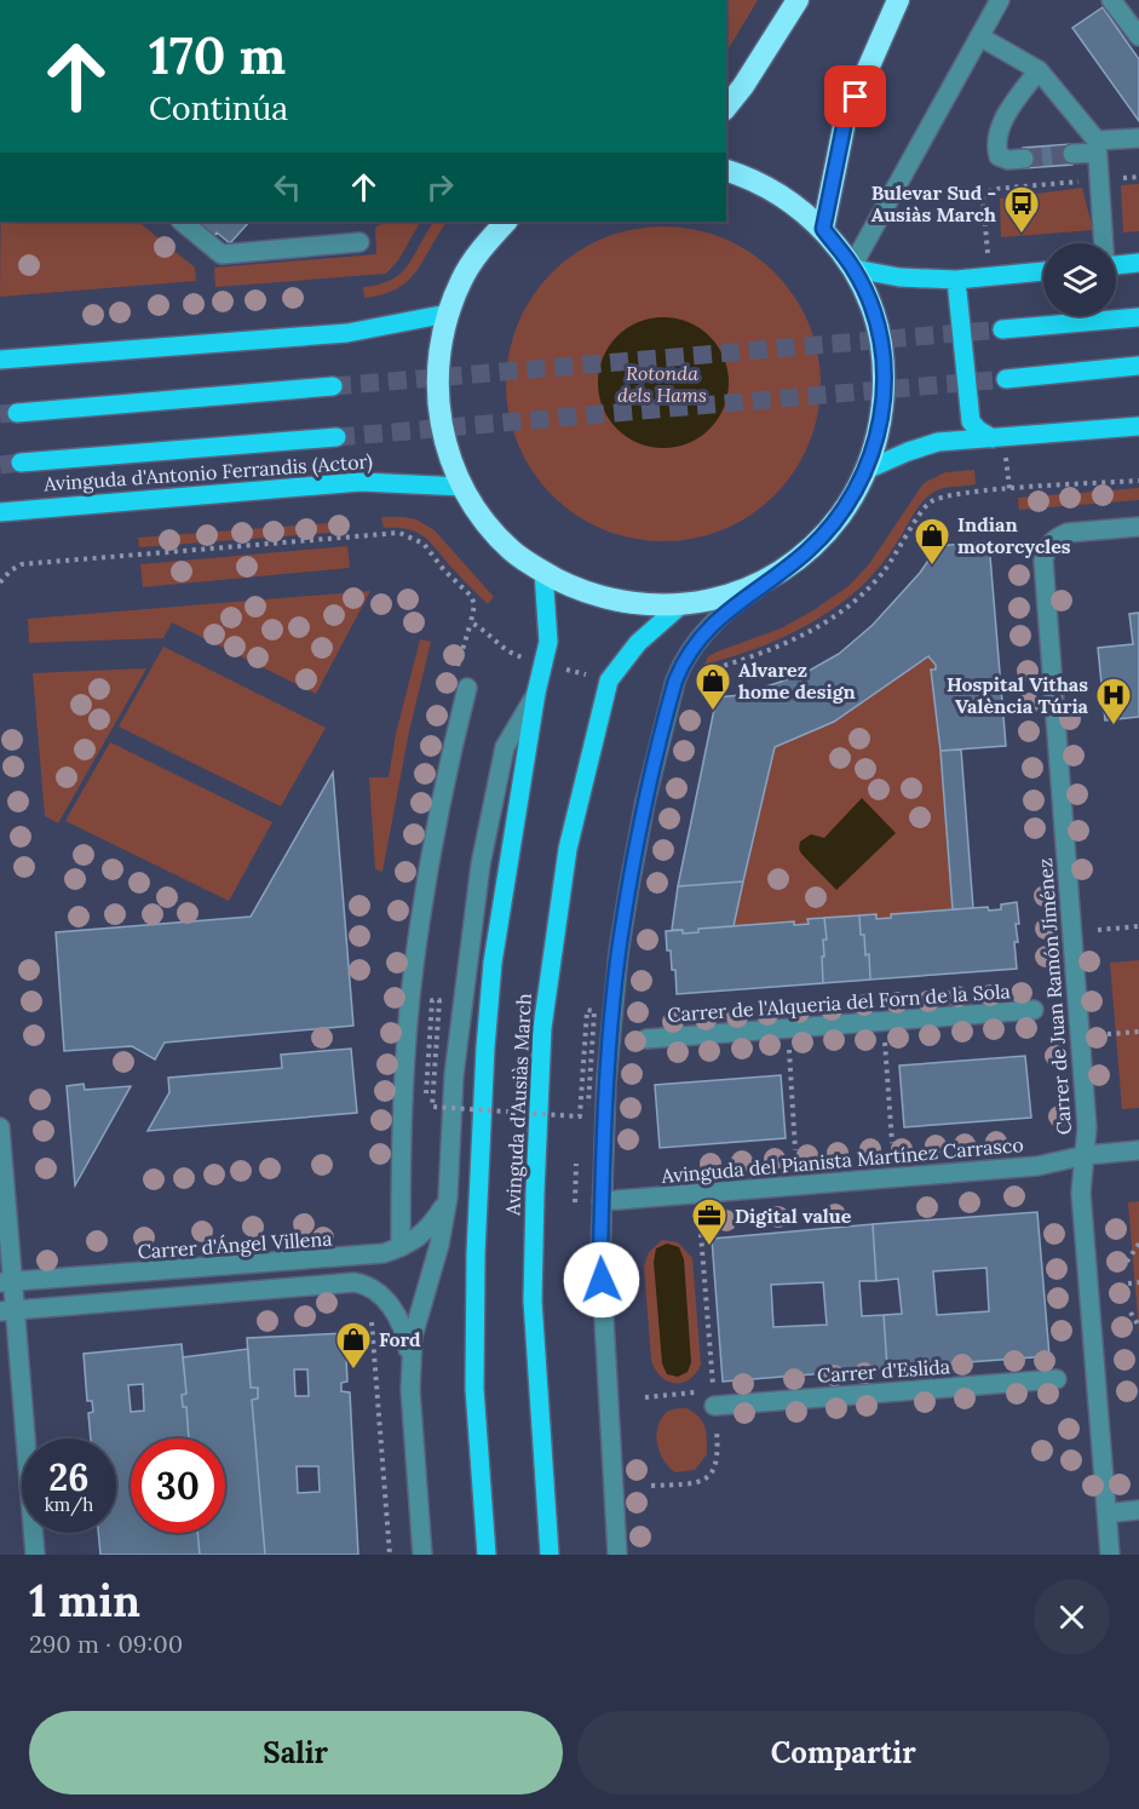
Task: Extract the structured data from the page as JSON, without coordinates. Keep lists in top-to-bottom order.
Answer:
{
  "streets": {
    "main road": ["Avinguda d'Antonio Ferrandis (Actor)", "Avinguda d'Ausiàs March"],
    "street": [
      "Carrer de Juan Ramón Jiménez",
      "Carrer de l'Alqueria del Forn de la Sola",
      "Avinguda del Pianista Martínez Carrasco",
      "Carrer d'Ángel Villena",
      "Carrer d'Eslida"
    ]
  },
  "crossings": [
    ["Carrer de Juan Ramón Jiménez", "Avinguda del Pianista Martínez Carrasco"],
    ["Avinguda d'Ausiàs March", "Carrer d'Ángel Villena"]
  ],
  "parks": ["Rotonda dels Hams"],
  "places": {
    "bus stop": ["Bulevar Sud - Ausiàs March"],
    "shop": ["Indian motorcycles", "Alvarez home design", "Ford"],
    "hospital": ["Hospital Vithas València Túria"],
    "office": ["Digital value"]
  },
  "page": {
    "turn": ["170 m", "Continúa"],
    "speed": "26 km/h",
    "limit": "30",
    "heading": ["1 min", "290 m · 09:00"],
    "buttons": ["Salir", "Compartir"]
  }
}
